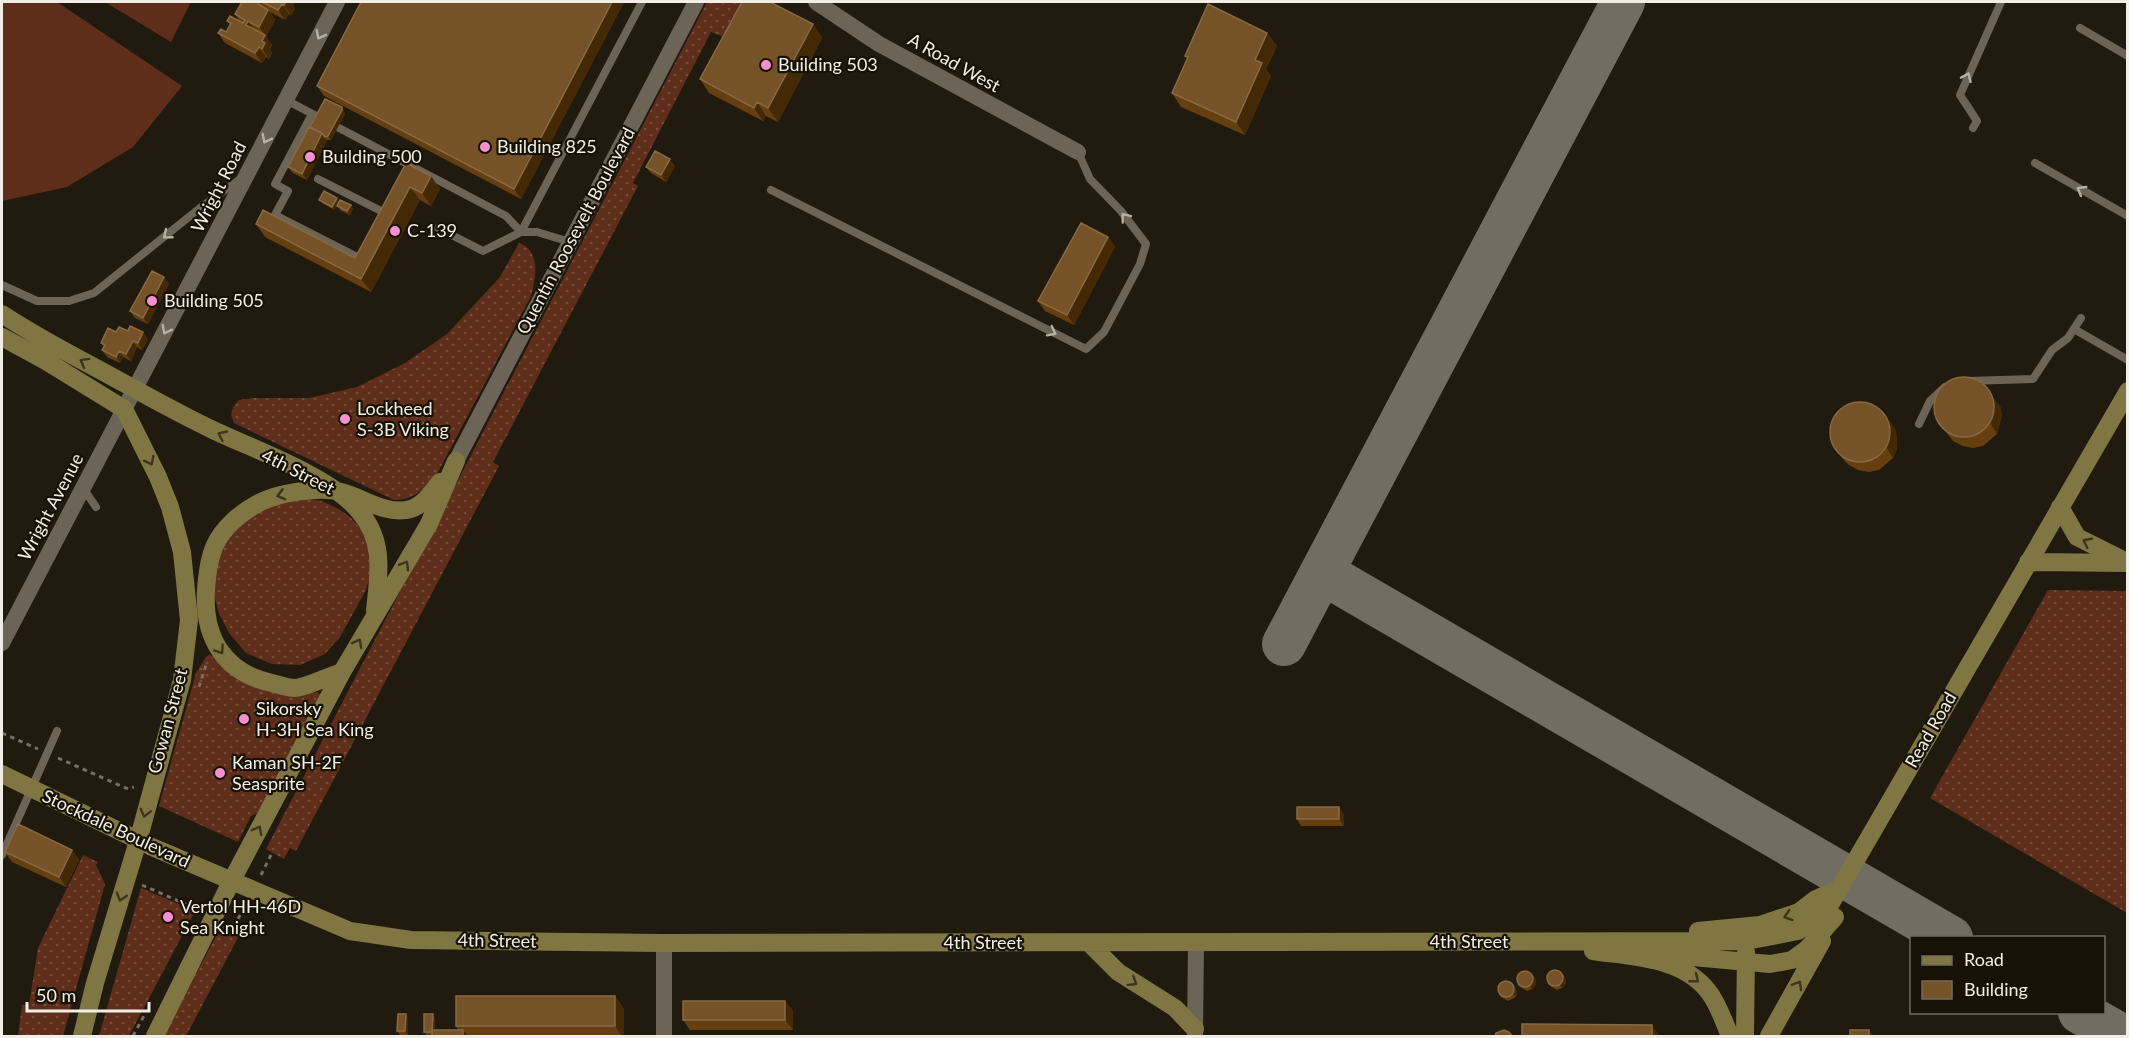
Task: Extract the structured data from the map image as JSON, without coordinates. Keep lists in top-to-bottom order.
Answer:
{
  "streets": {
    "main road": [
      "4th Street",
      "Gowan Street",
      "Read Road",
      "Stockdale Boulevard"
    ],
    "street": [
      "A Road West",
      "Wright Road",
      "Quentin Roosevelt Boulevard",
      "Wright Avenue"
    ]
  },
  "crossings": [
    ["Wright Road", "4th Street"],
    ["Wright Road", "Wright Avenue"],
    ["4th Street", "Wright Avenue"],
    ["4th Street", "Read Road"],
    ["4th Street", "Stockdale Boulevard"],
    ["Wright Avenue", "Gowan Street"],
    ["Gowan Street", "Stockdale Boulevard"]
  ],
  "one_way": ["Wright Road"],
  "places": [
    "Building 503",
    "Building 825",
    "Building 500",
    "C-139",
    "Building 505",
    "Lockheed S-3B Viking",
    "Sikorsky H-3H Sea King",
    "Kaman SH-2F Seasprite",
    "Vertol HH-46D Sea Knight"
  ],
  "legend": ["Road", "Building"],
  "scale_bar": "50 m"
}
